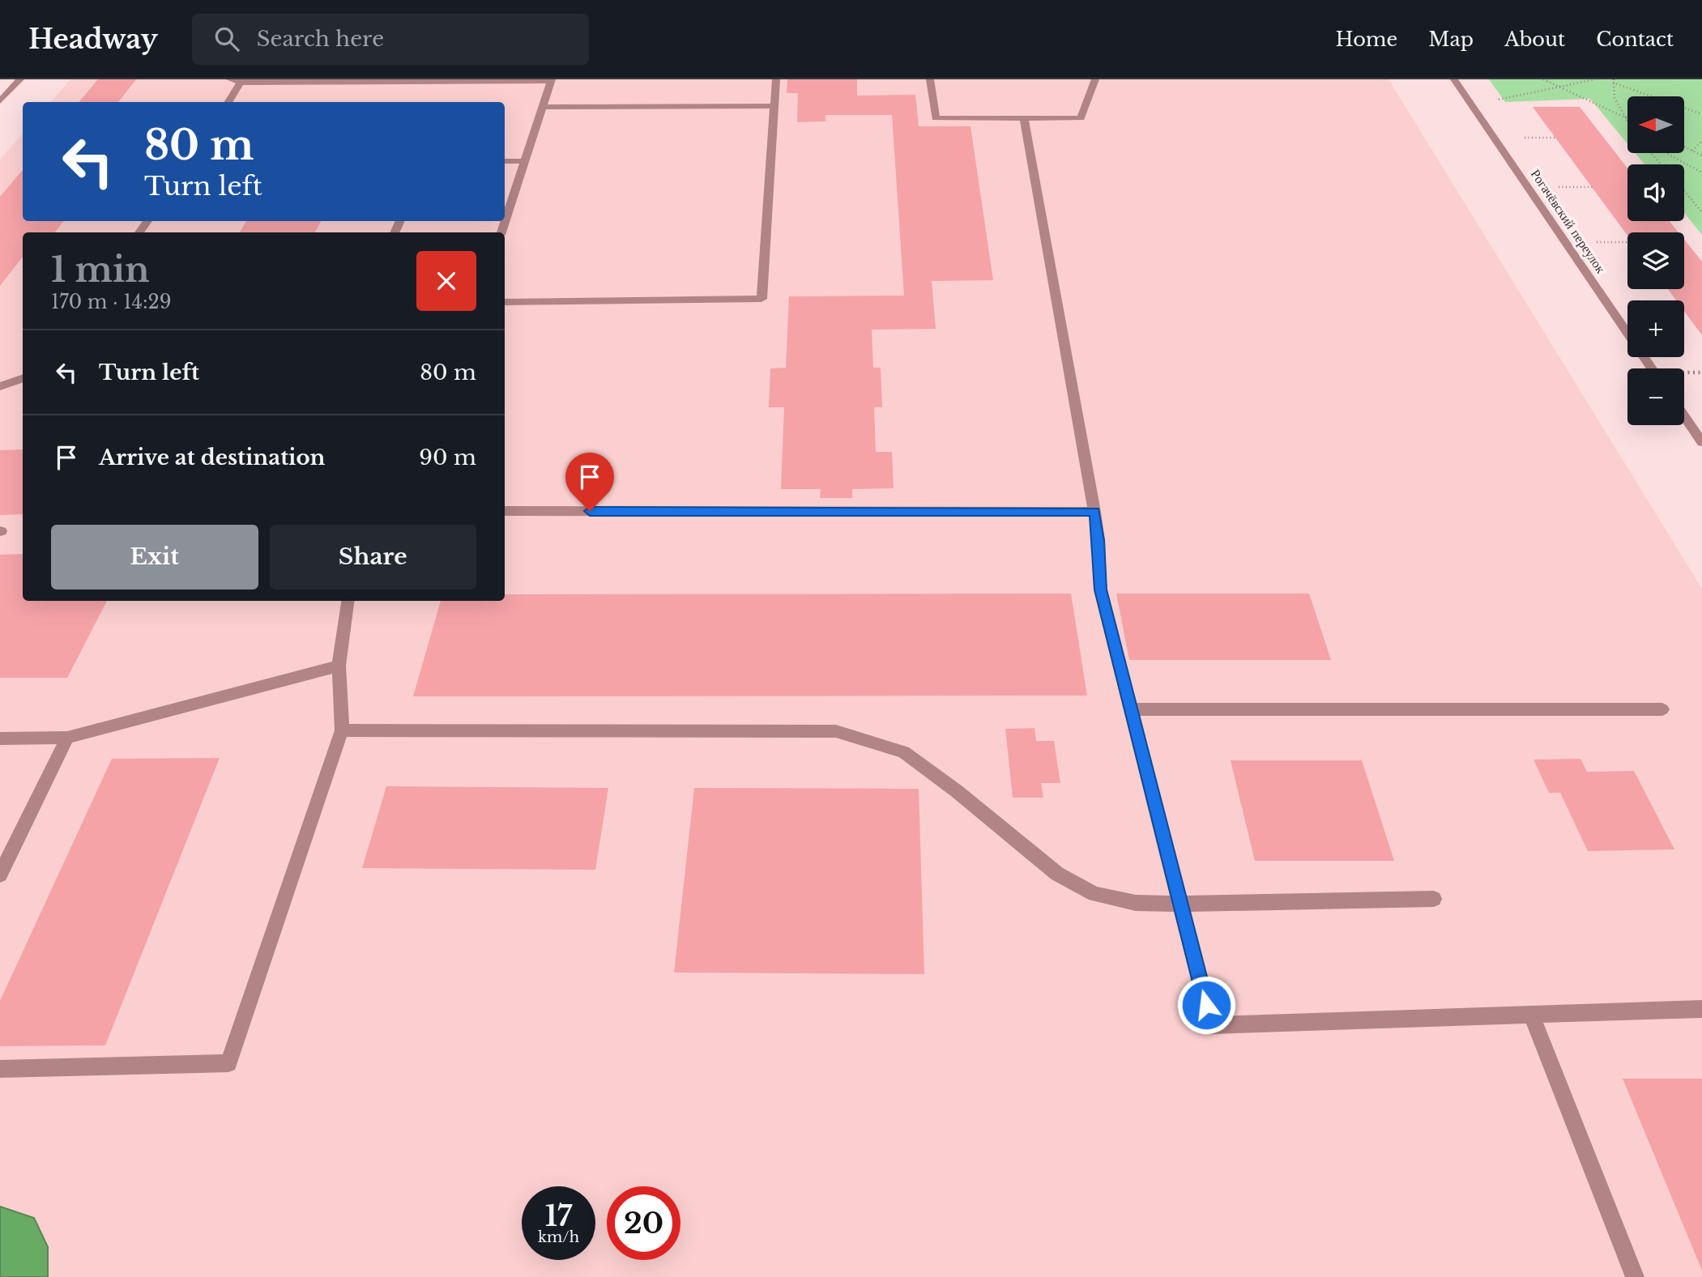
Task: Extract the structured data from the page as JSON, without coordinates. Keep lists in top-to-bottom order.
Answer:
{
  "streets": {
    "street": ["Рогачёвский переулок"]
  },
  "north": "left",
  "page": {
    "header": "Headway",
    "search": "Search here",
    "nav": [
      "Home",
      "Map",
      "About",
      "Contact"
    ],
    "map_buttons": ["+", "−"],
    "turn": ["80 m", "Turn left"],
    "heading": ["1 min", "170 m · 14:29"],
    "list": [
      {
        "name": "Turn left",
        "value": "80 m"
      },
      {
        "name": "Arrive at destination",
        "value": "90 m"
      }
    ],
    "buttons": ["Exit", "Share"],
    "speed": "17 km/h",
    "limit": "20"
  }
}
